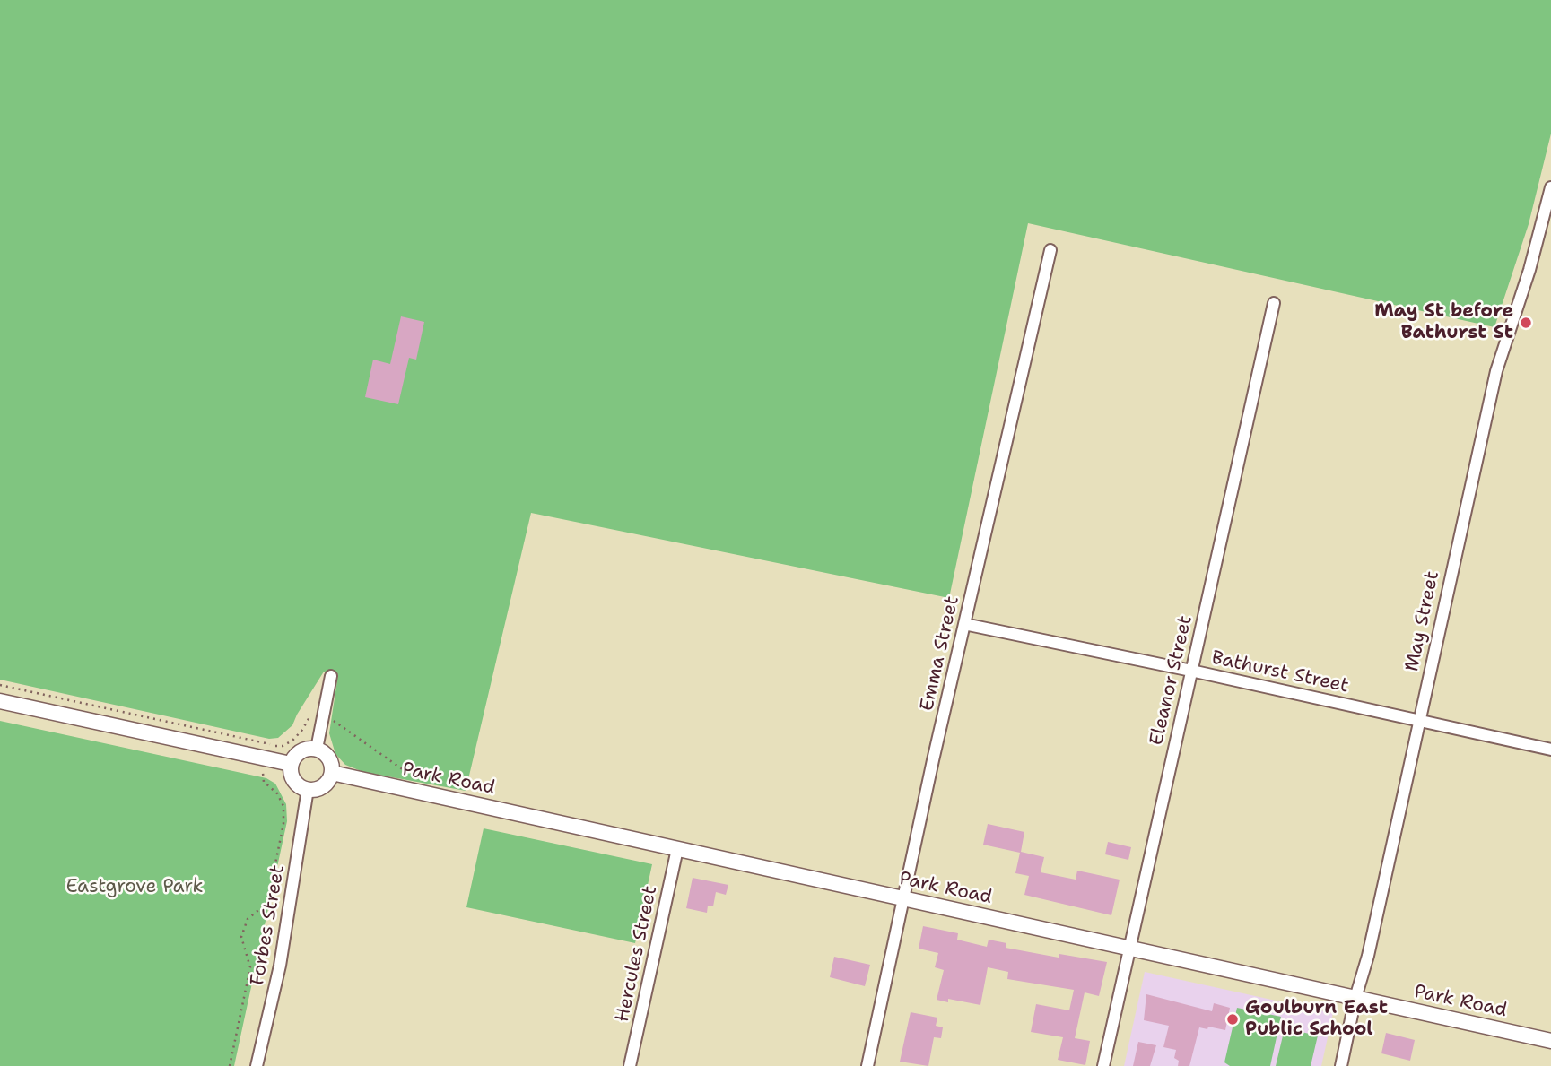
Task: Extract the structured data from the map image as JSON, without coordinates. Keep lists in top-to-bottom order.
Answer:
{
  "streets": {
    "street": [
      "May Street",
      "Emma Street",
      "Bathurst Street",
      "Eleanor Street",
      "Park Road",
      "Forbes Street",
      "Hercules Street"
    ]
  },
  "crossings": [
    ["May Street", "Bathurst Street"],
    ["May Street", "Park Road"],
    ["Emma Street", "Bathurst Street"],
    ["Emma Street", "Park Road"],
    ["Bathurst Street", "Eleanor Street"],
    ["Eleanor Street", "Park Road"],
    ["Park Road", "Forbes Street"],
    ["Park Road", "Hercules Street"]
  ],
  "parks": ["Eastgrove Park"],
  "places": ["May St before Bathurst St", "Goulburn East Public School"]
}
